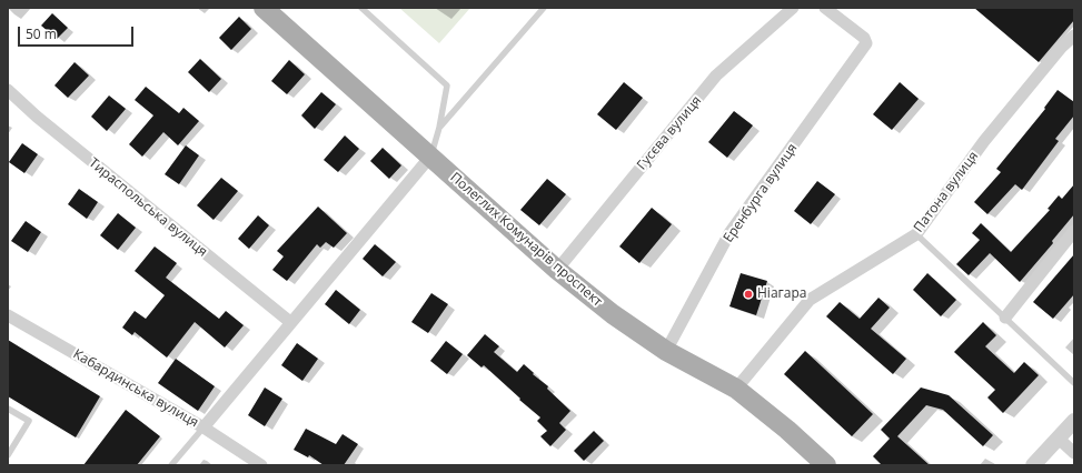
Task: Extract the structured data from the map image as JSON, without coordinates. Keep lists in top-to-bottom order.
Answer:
{
  "streets": {
    "main road": ["Полеглих Комунарів проспект"],
    "street": [
      "Гусєва вулиця",
      "Патона вулиця",
      "Еренбурга вулиця",
      "Тираспольська вулиця",
      "Кабардинська вулиця"
    ]
  },
  "crossings": [
    ["Гусєва вулиця", "Полеглих Комунарів проспект"],
    ["Патона вулиця", "Полеглих Комунарів проспект"],
    ["Еренбурга вулиця", "Полеглих Комунарів проспект"]
  ],
  "places": ["Ніагара"],
  "scale_bar": "50 m"
}
